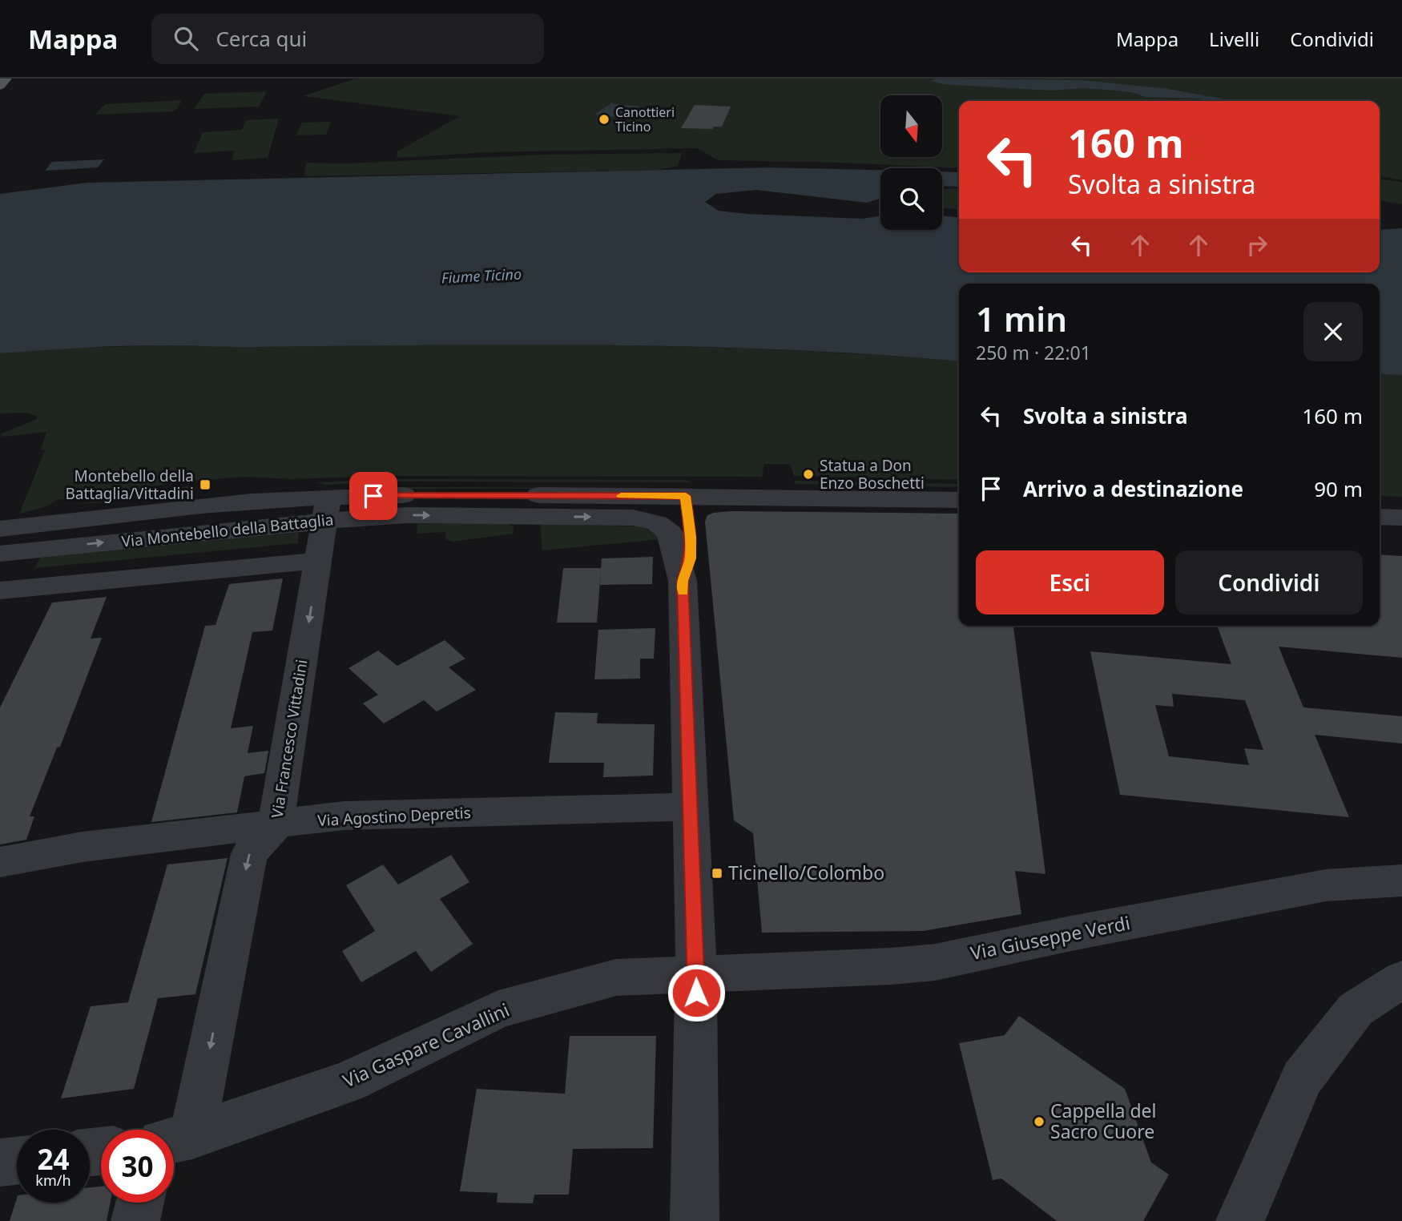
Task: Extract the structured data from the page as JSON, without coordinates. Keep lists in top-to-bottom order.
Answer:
{
  "streets": {
    "street": [
      "Via Montebello della Battaglia",
      "Via Francesco Vittadini",
      "Via Agostino Depretis",
      "Via Giuseppe Verdi",
      "Via Gaspare Cavallini"
    ]
  },
  "crossings": [
    ["Via Montebello della Battaglia", "Via Francesco Vittadini"],
    ["Via Francesco Vittadini", "Via Agostino Depretis"],
    ["Via Francesco Vittadini", "Via Gaspare Cavallini"],
    ["Via Giuseppe Verdi", "Via Gaspare Cavallini"]
  ],
  "one_way": ["Via Francesco Vittadini"],
  "water": ["Fiume Ticino"],
  "places": {
    "other": ["Canottieri Ticino", "Statua a Don Enzo Boschetti", "Cappella del Sacro Cuore"],
    "transit": ["Montebello della Battaglia/Vittadini", "Ticinello/Colombo"]
  },
  "north": "bottom",
  "page": {
    "header": "Mappa",
    "search": "Cerca qui",
    "nav": ["Mappa", "Livelli", "Condividi"],
    "turn": ["160 m", "Svolta a sinistra"],
    "heading": ["1 min", "250 m · 22:01"],
    "list": [
      {
        "name": "Svolta a sinistra",
        "value": "160 m"
      },
      {
        "name": "Arrivo a destinazione",
        "value": "90 m"
      }
    ],
    "buttons": ["Esci", "Condividi"],
    "speed": "24 km/h",
    "limit": "30"
  }
}
